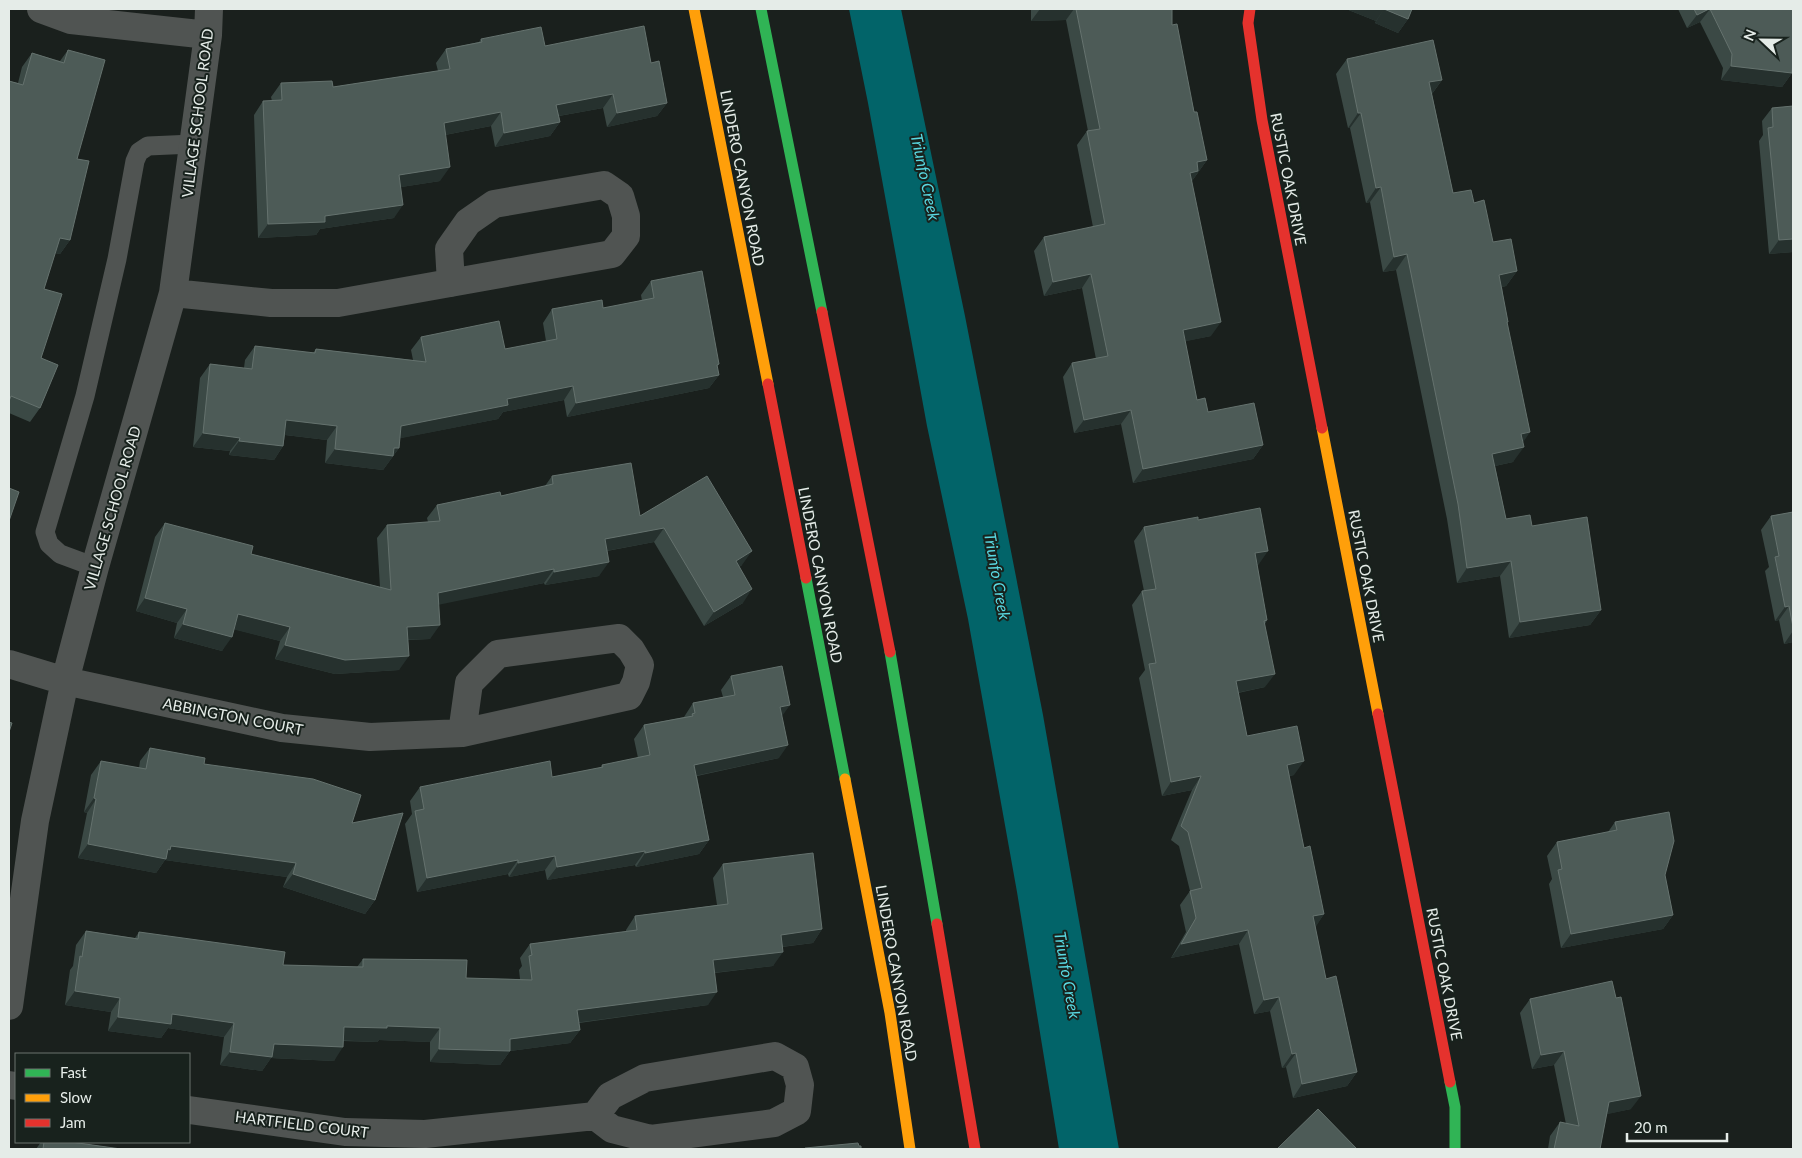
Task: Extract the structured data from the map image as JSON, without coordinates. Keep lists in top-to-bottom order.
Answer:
{
  "streets": {
    "street": [
      "VILLAGE SCHOOL ROAD",
      "LINDERO CANYON ROAD",
      "RUSTIC OAK DRIVE",
      "ABBINGTON COURT",
      "HARTFIELD COURT"
    ]
  },
  "crossings": [
    ["VILLAGE SCHOOL ROAD", "ABBINGTON COURT"]
  ],
  "water": ["Triunfo Creek"],
  "legend": ["Fast", "Slow", "Jam"],
  "scale_bar": "20 m",
  "north": "left"
}
